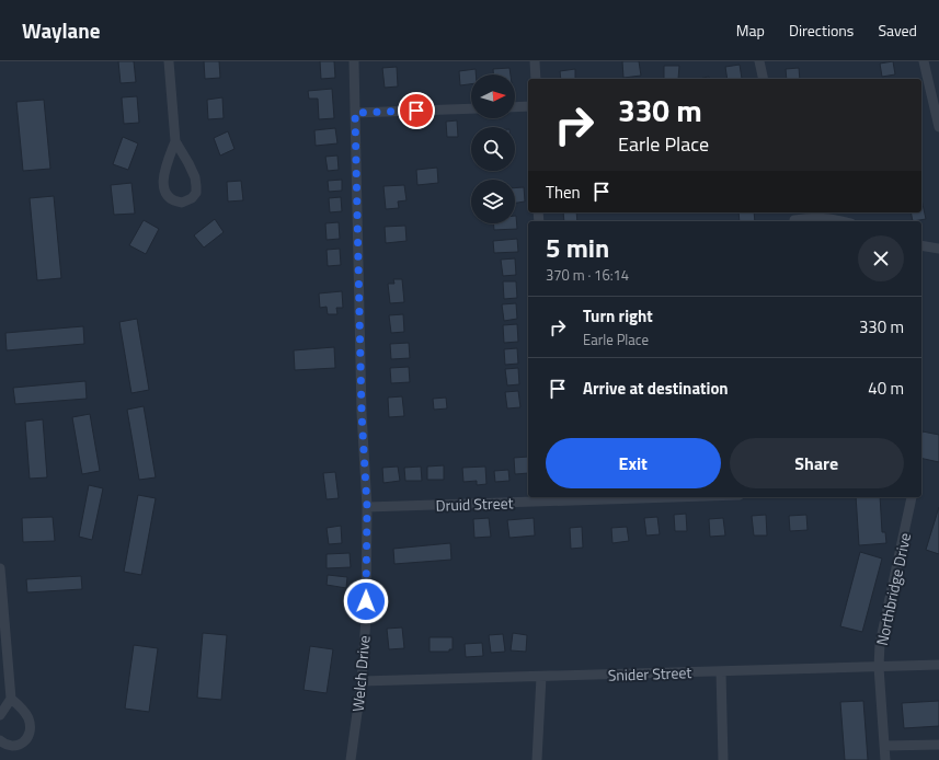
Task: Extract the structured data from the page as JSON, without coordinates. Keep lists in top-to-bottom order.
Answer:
{
  "streets": {
    "street": [
      "Druid Street",
      "Northbridge Drive",
      "Welch Drive",
      "Snider Street"
    ]
  },
  "crossings": [
    ["Druid Street", "Welch Drive"],
    ["Northbridge Drive", "Snider Street"],
    ["Welch Drive", "Snider Street"]
  ],
  "north": "right",
  "page": {
    "header": "Waylane",
    "nav": ["Map", "Directions", "Saved"],
    "turn": ["330 m", "Earle Place"],
    "then": "Then",
    "heading": ["5 min", "370 m · 16:14"],
    "list": [
      {
        "name": "Turn right",
        "note": "Earle Place",
        "value": "330 m"
      },
      {
        "name": "Arrive at destination",
        "value": "40 m"
      }
    ],
    "buttons": ["Exit", "Share"]
  }
}
